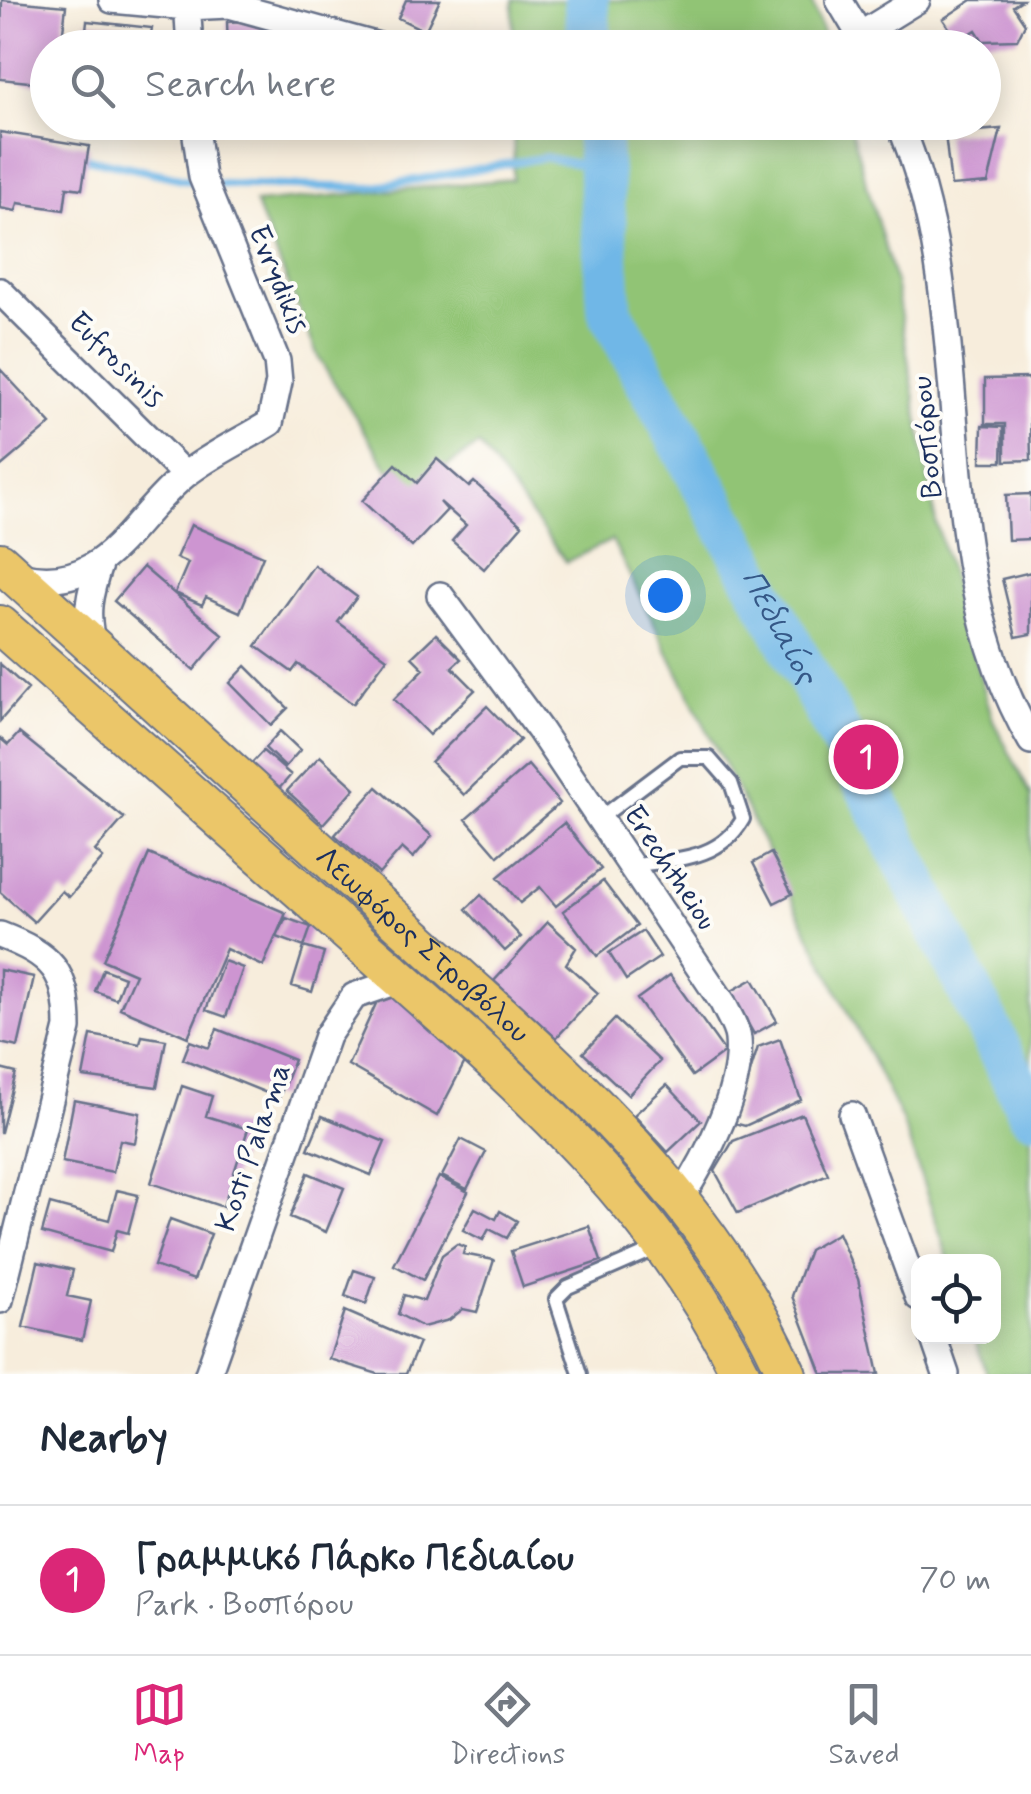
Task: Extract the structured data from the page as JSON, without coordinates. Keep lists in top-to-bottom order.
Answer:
{
  "streets": {
    "main road": ["Λεωφόρος Στροβόλου"],
    "street": [
      "Evrydikis",
      "Eufrosinis",
      "Βοσπόρου",
      "Erechtheiou",
      "Kosti Palama"
    ]
  },
  "crossings": [
    ["Evrydikis", "Eufrosinis"],
    ["Erechtheiou", "Λεωφόρος Στροβόλου"],
    ["Λεωφόρος Στροβόλου", "Kosti Palama"]
  ],
  "water": ["Πεδιαίος"],
  "page": {
    "search": "Search here",
    "pins": "1",
    "heading": "Nearby",
    "list": [
      {
        "mark": "1",
        "name": "Γραμμικό Πάρκο Πεδιαίου",
        "note": "Park · Βοσπόρου",
        "value": "70 m"
      }
    ],
    "nav": ["Map", "Directions", "Saved"]
  }
}
